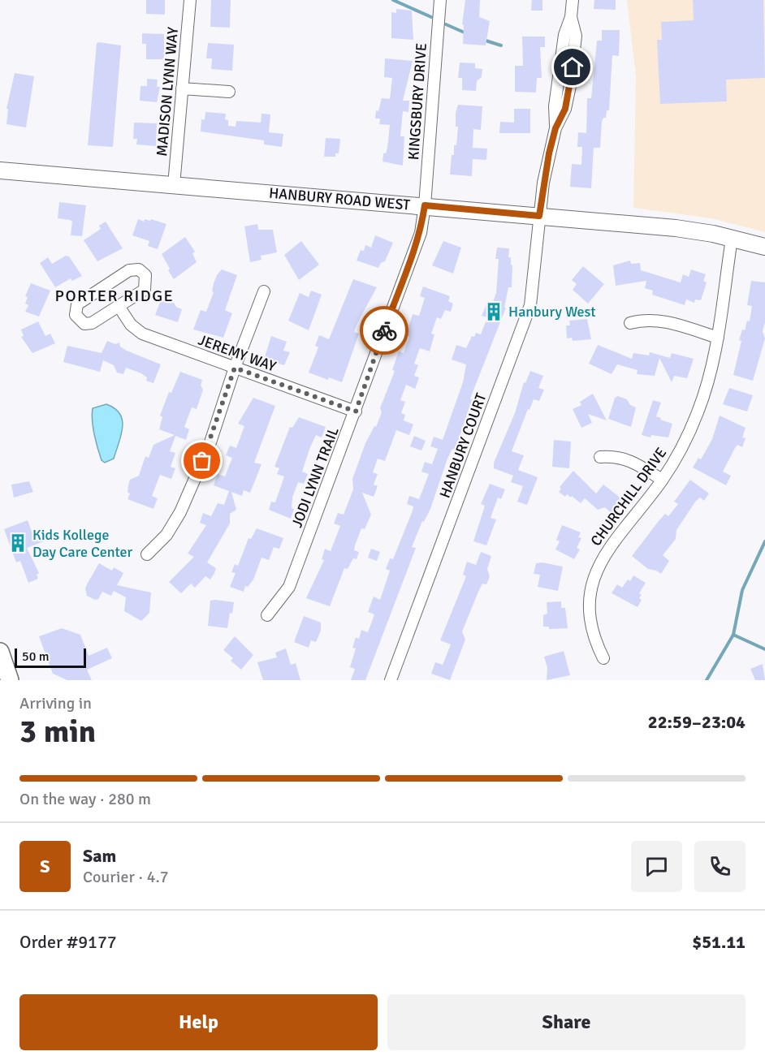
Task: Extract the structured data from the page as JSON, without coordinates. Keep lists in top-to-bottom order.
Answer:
{
  "streets": {
    "main road": ["HANBURY ROAD WEST"],
    "street": [
      "MADISON LYNN WAY",
      "KINGSBURY DRIVE",
      "JEREMY WAY",
      "HANBURY COURT",
      "JODI LYNN TRAIL",
      "CHURCHILL DRIVE"
    ]
  },
  "crossings": [
    ["MADISON LYNN WAY", "HANBURY ROAD WEST"],
    ["KINGSBURY DRIVE", "HANBURY ROAD WEST"],
    ["KINGSBURY DRIVE", "JODI LYNN TRAIL"],
    ["HANBURY ROAD WEST", "HANBURY COURT"],
    ["HANBURY ROAD WEST", "JODI LYNN TRAIL"],
    ["HANBURY ROAD WEST", "CHURCHILL DRIVE"],
    ["JEREMY WAY", "JODI LYNN TRAIL"]
  ],
  "districts": ["PORTER RIDGE"],
  "places": {
    "building": ["Hanbury West", "Kids Kollege Day Care Center"]
  },
  "scale_bar": "50 m",
  "page": {
    "scale": "50 m",
    "heading": ["3 min", "Arriving in", "22:59–23:04"],
    "panel": [
      "Sam",
      "Courier · 4.7",
      "Order #9177",
      "$51.11"
    ],
    "bar": "On the way · 280 m",
    "round": "S",
    "buttons": ["Help", "Share"]
  }
}
